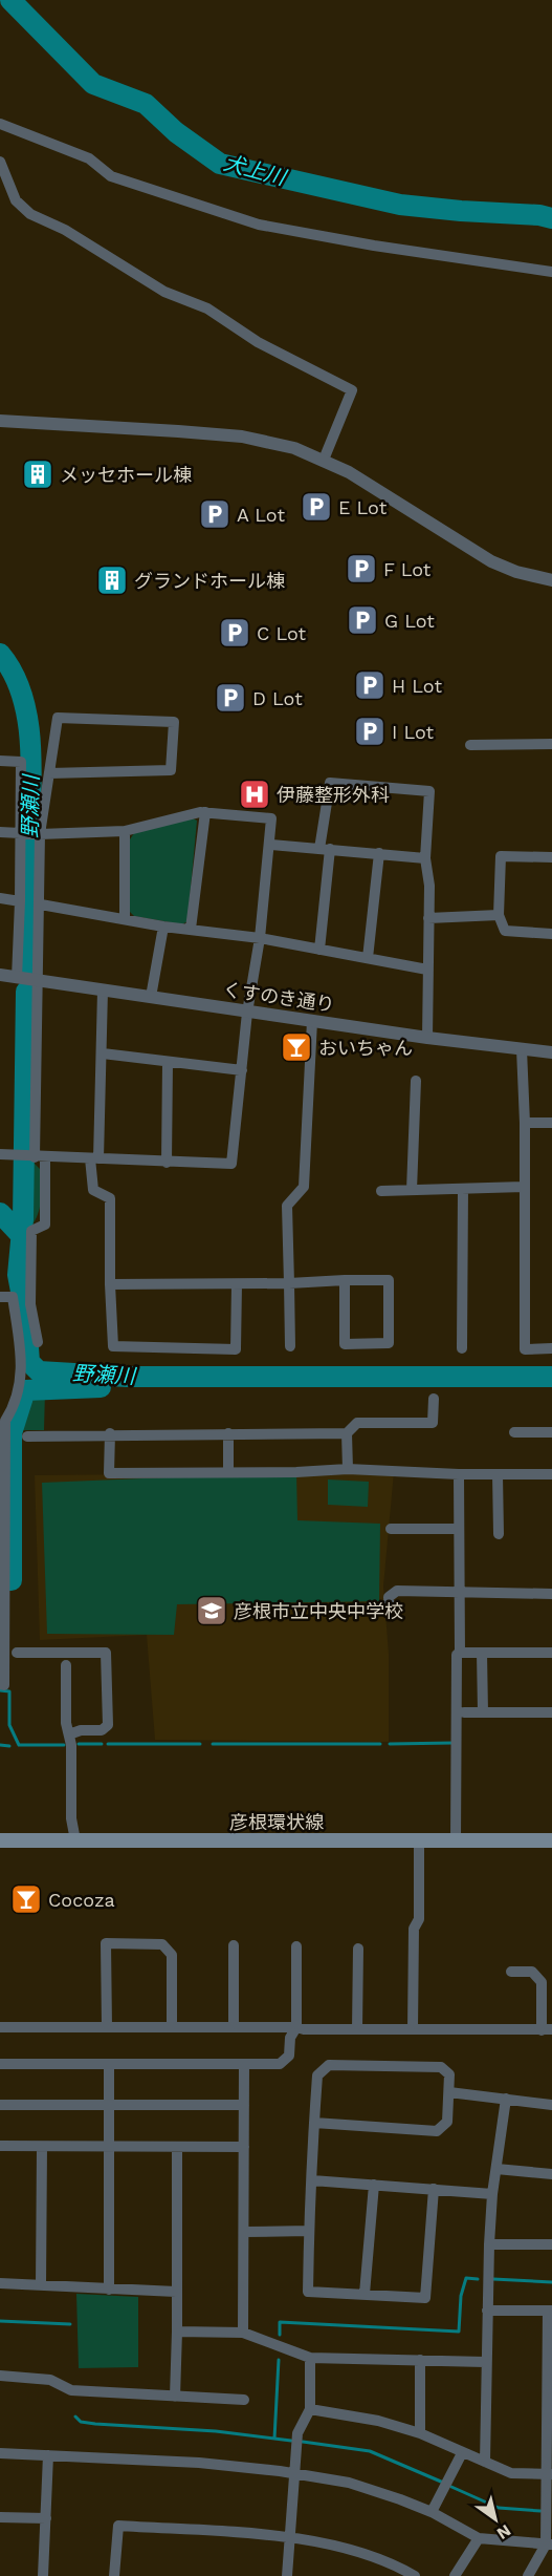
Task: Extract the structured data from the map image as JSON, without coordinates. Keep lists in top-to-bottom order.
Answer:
{
  "streets": {
    "main road": ["彦根環状線"],
    "street": ["くすのき通り"]
  },
  "water": ["犬上川", "野瀬川"],
  "places": {
    "building": ["メッセホール棟", "グランドホール棟"],
    "parking": [
      "E Lot",
      "A Lot",
      "F Lot",
      "G Lot",
      "C Lot",
      "H Lot",
      "D Lot",
      "I Lot"
    ],
    "hospital": ["伊藤整形外科"],
    "bar": ["おいちゃん", "Cocoza"],
    "school or university": ["彦根市立中央中学校"]
  },
  "north": "bottom right"
}
